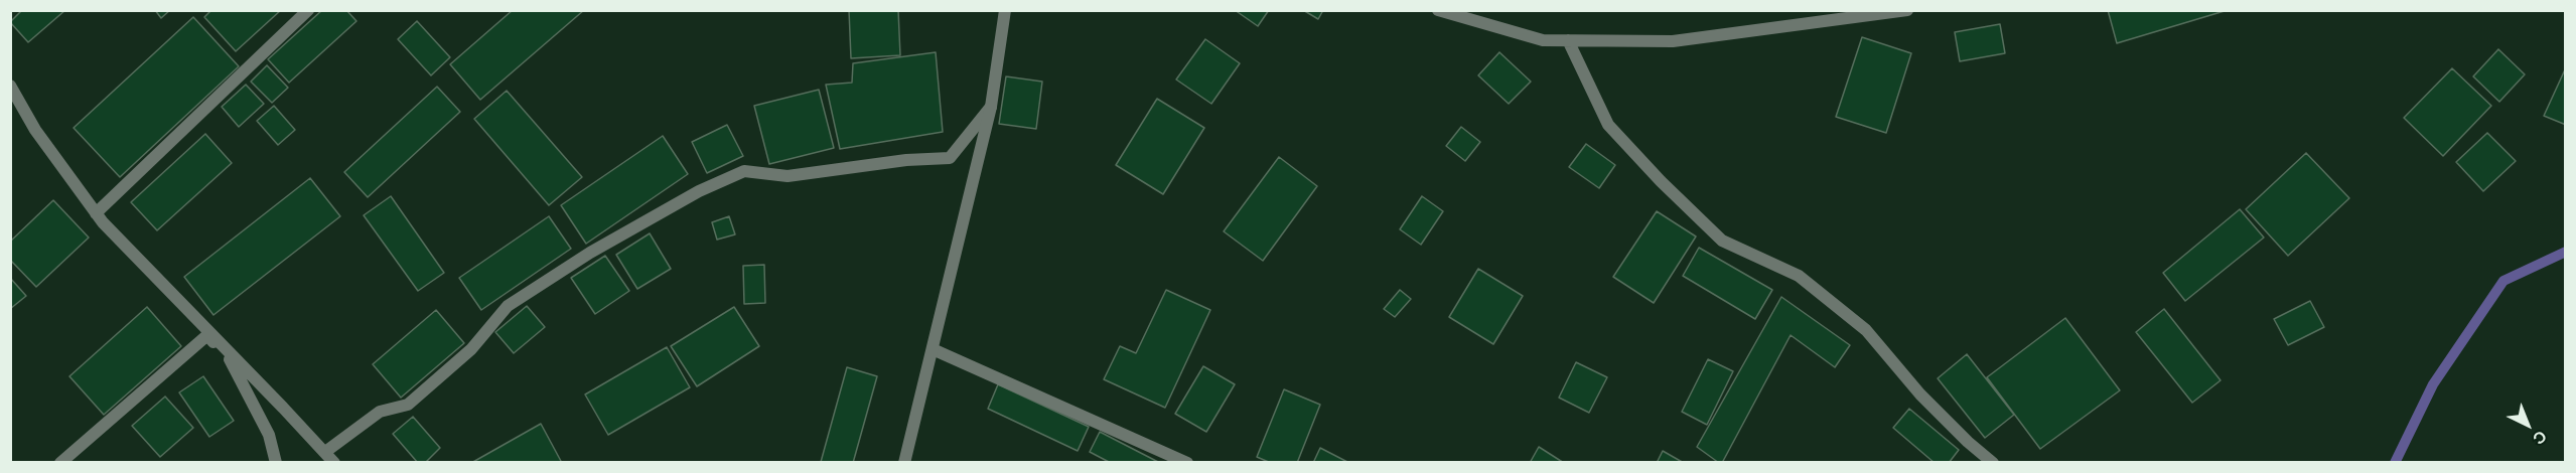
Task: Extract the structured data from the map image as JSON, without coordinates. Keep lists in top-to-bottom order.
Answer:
{
  "north": "bottom right"
}
